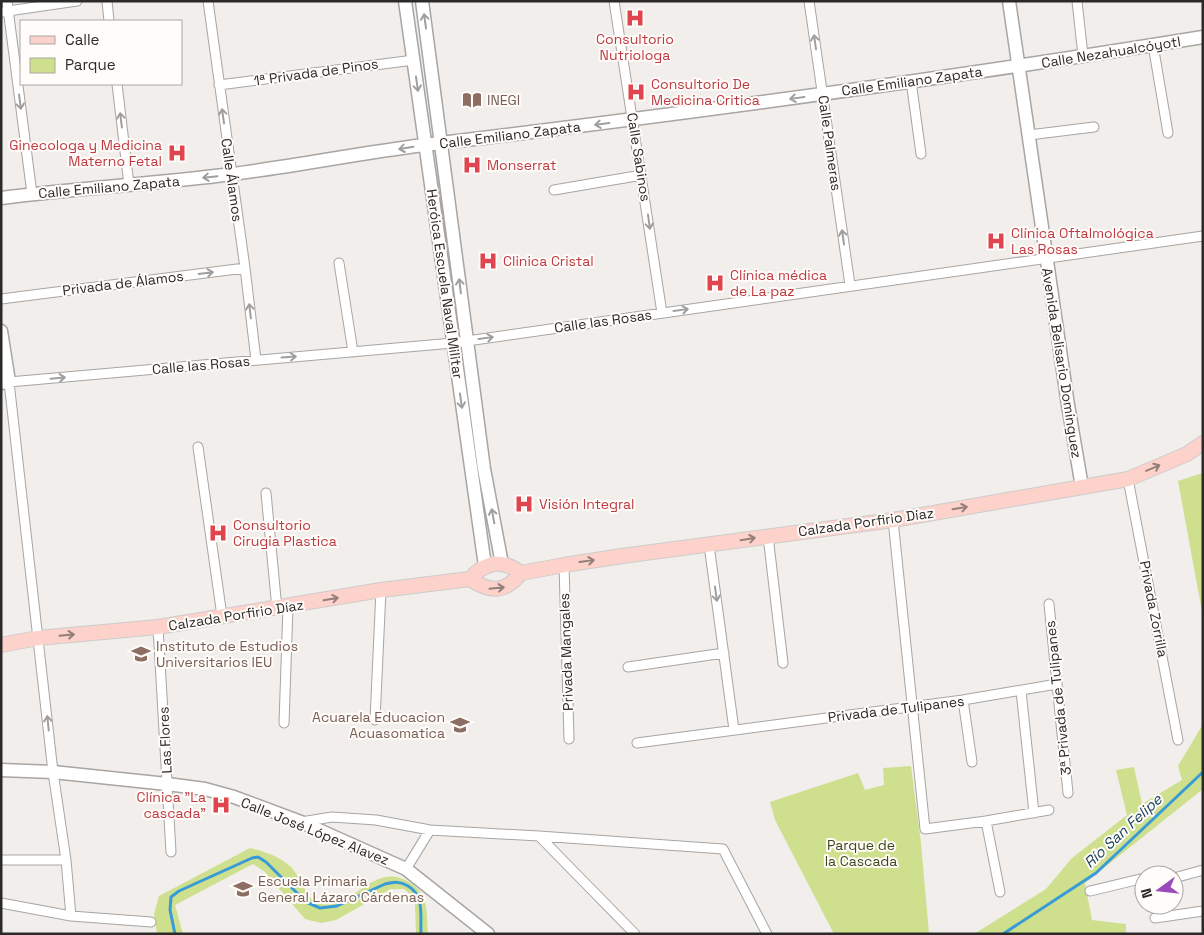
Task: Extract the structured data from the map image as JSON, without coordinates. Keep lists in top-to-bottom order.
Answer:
{
  "streets": {
    "main road": ["Calzada Porfirio Díaz"],
    "street": [
      "Calle Nezahualcóyotl",
      "1ª Privada de Pinos",
      "Calle Emiliano Zapata",
      "Calle Palmeras",
      "Calle Sabinos",
      "Calle Álamos",
      "Privada de Álamos",
      "Heróica Escuela Naval Militar",
      "Calle las Rosas",
      "Avenida Belisario Domínguez",
      "Privada Zorrilla",
      "Privada Mangales",
      "3ª Privada de Tulipanes",
      "Privada de Tulipanes",
      "Las Flores",
      "Calle José López Alavez"
    ]
  },
  "crossings": [
    ["Calle Nezahualcóyotl", "Calle Emiliano Zapata"],
    ["Calle Nezahualcóyotl", "Avenida Belisario Domínguez"],
    ["1ª Privada de Pinos", "Calle Álamos"],
    ["1ª Privada de Pinos", "Heróica Escuela Naval Militar"],
    ["Calle Emiliano Zapata", "Calle Palmeras"],
    ["Calle Emiliano Zapata", "Calle Sabinos"],
    ["Calle Emiliano Zapata", "Calle Álamos"],
    ["Calle Emiliano Zapata", "Heróica Escuela Naval Militar"],
    ["Calle Emiliano Zapata", "Avenida Belisario Domínguez"],
    ["Calle Palmeras", "Calle las Rosas"],
    ["Calle Sabinos", "Calle las Rosas"],
    ["Calle Álamos", "Privada de Álamos"],
    ["Calle Álamos", "Calle las Rosas"],
    ["Heróica Escuela Naval Militar", "Calle las Rosas"],
    ["Calle las Rosas", "Avenida Belisario Domínguez"],
    ["Avenida Belisario Domínguez", "Calzada Porfirio Díaz"],
    ["Calzada Porfirio Díaz", "Privada Zorrilla"],
    ["Calzada Porfirio Díaz", "Privada Mangales"],
    ["Calzada Porfirio Díaz", "Las Flores"],
    ["3ª Privada de Tulipanes", "Privada de Tulipanes"],
    ["Las Flores", "Calle José López Alavez"]
  ],
  "one_way": [
    "Calle Emiliano Zapata",
    "Calle Palmeras",
    "Calle Sabinos",
    "Calle Álamos",
    "Privada de Álamos",
    "Calle las Rosas",
    "Calzada Porfirio Díaz"
  ],
  "water": ["Río San Felipe"],
  "parks": ["Parque de la Cascada"],
  "places": {
    "hospital": [
      "Consultorio Nutriologa",
      "Consultorio De Medicina Critica",
      "Ginecologa y Medicina Materno Fetal",
      "Monserrat",
      "Clínica Oftalmológica Las Rosas",
      "Clinica Cristal",
      "Clínica médica de La paz",
      "Visión Integral",
      "Consultorio Cirugia Plastica",
      "Clínica \"La cascada\""
    ],
    "library": ["INEGI"],
    "school or university": ["Instituto de Estudios Universitarios IEU", "Acuarela Educacion Acuasomatica", "Escuela Primaria General Lázaro Cárdenas"]
  },
  "legend": ["Calle", "Parque"],
  "north": "left"
}
